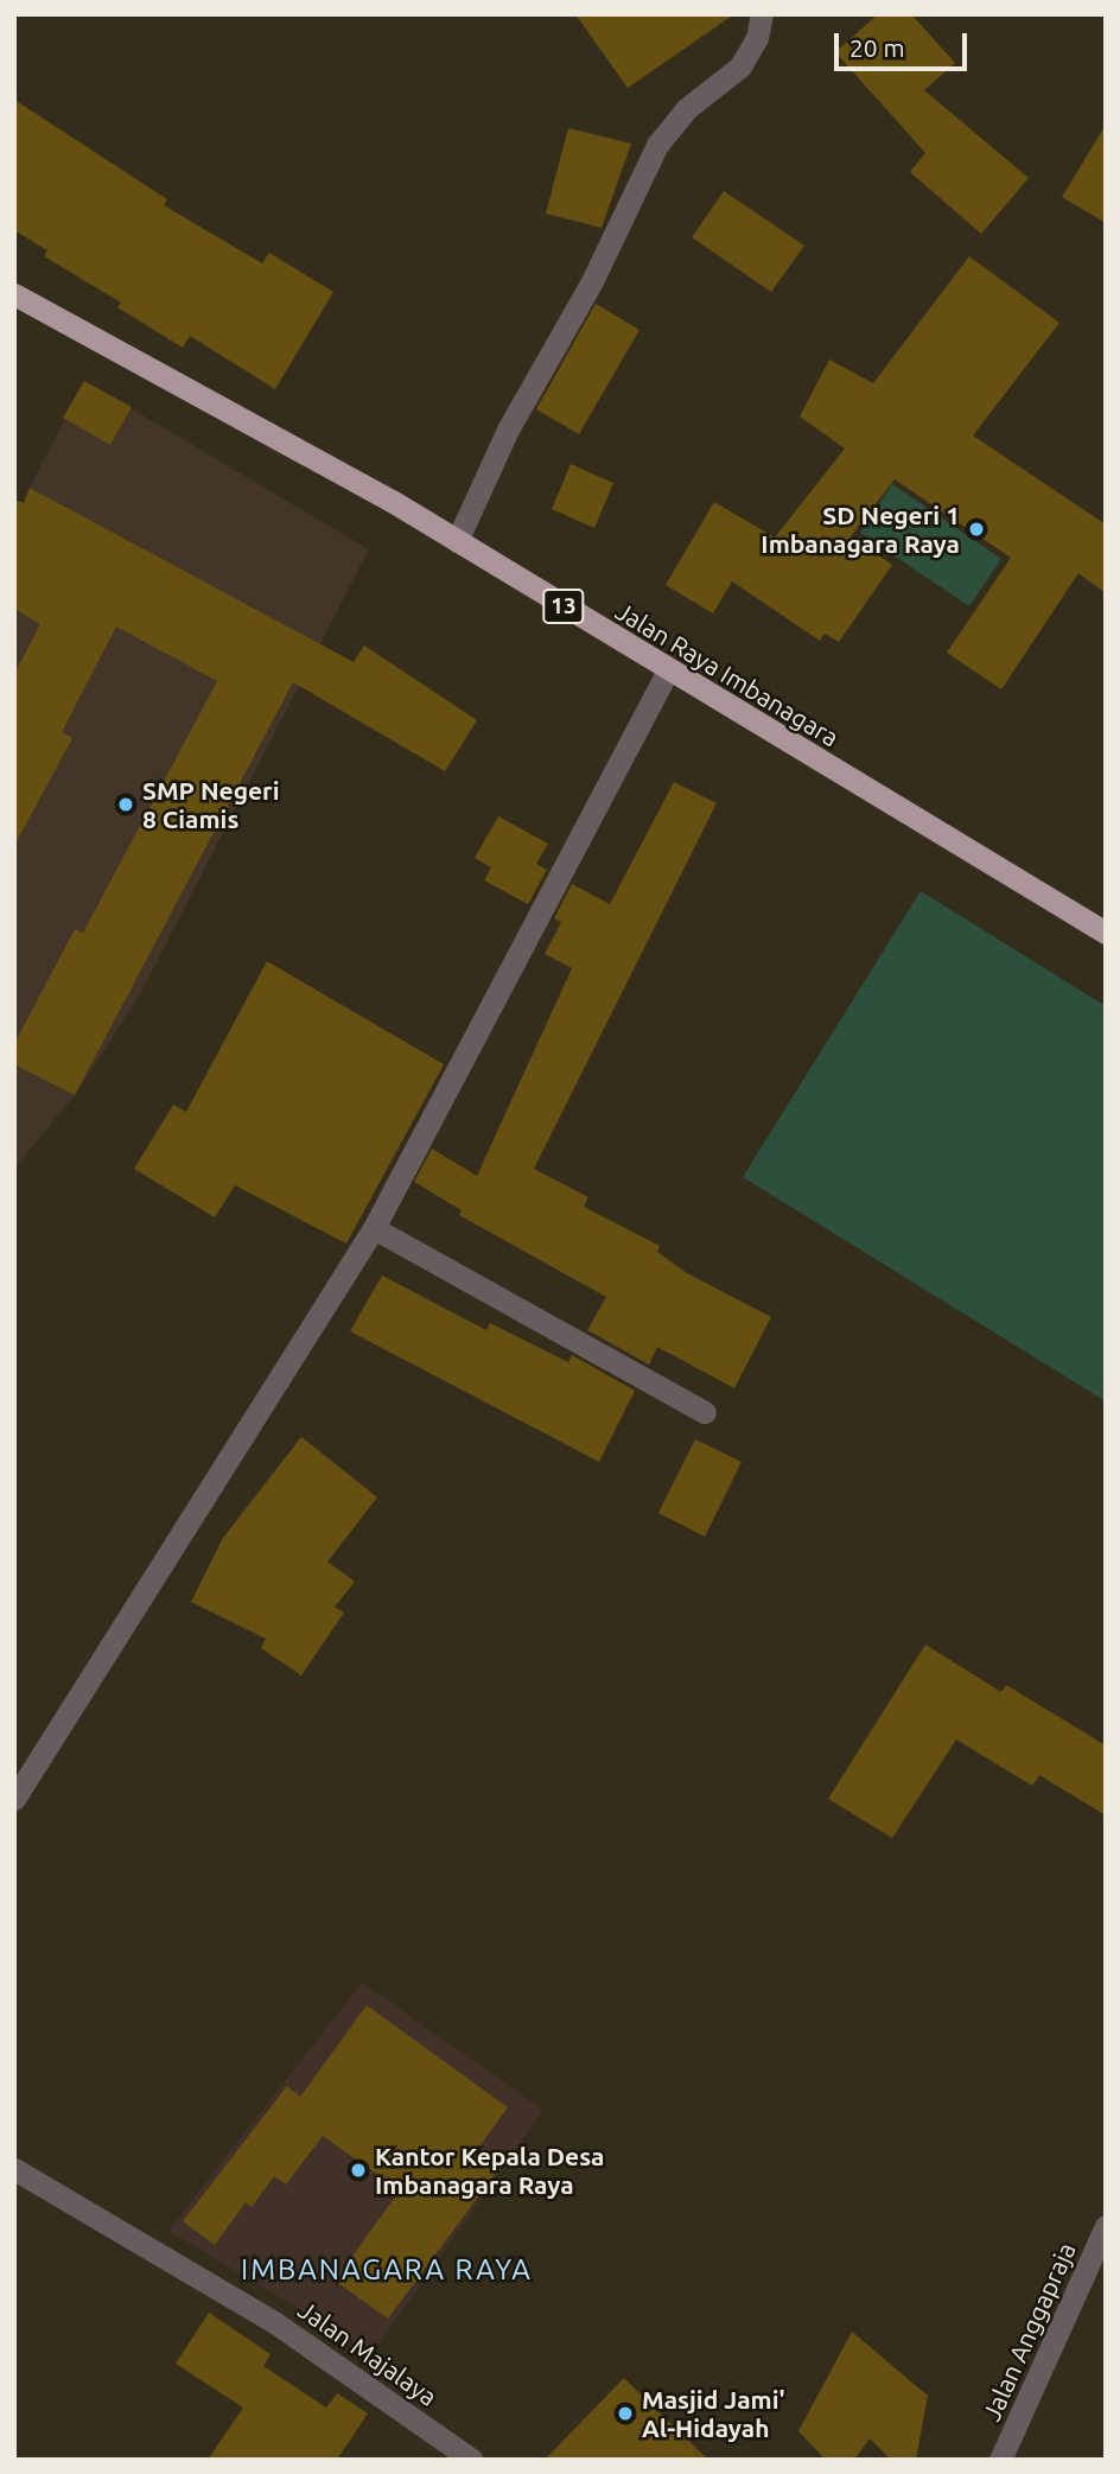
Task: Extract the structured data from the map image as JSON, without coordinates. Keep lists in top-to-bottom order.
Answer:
{
  "streets": {
    "highway": ["13", "Jalan Raya Imbanagara"],
    "street": ["Jalan Anggapraja", "Jalan Majalaya"]
  },
  "districts": ["IMBANAGARA RAYA"],
  "places": [
    "SD Negeri 1 Imbanagara Raya",
    "SMP Negeri 8 Ciamis",
    "Kantor Kepala Desa Imbanagara Raya",
    "Masjid Jami' Al-Hidayah"
  ],
  "scale_bar": "20 m"
}
